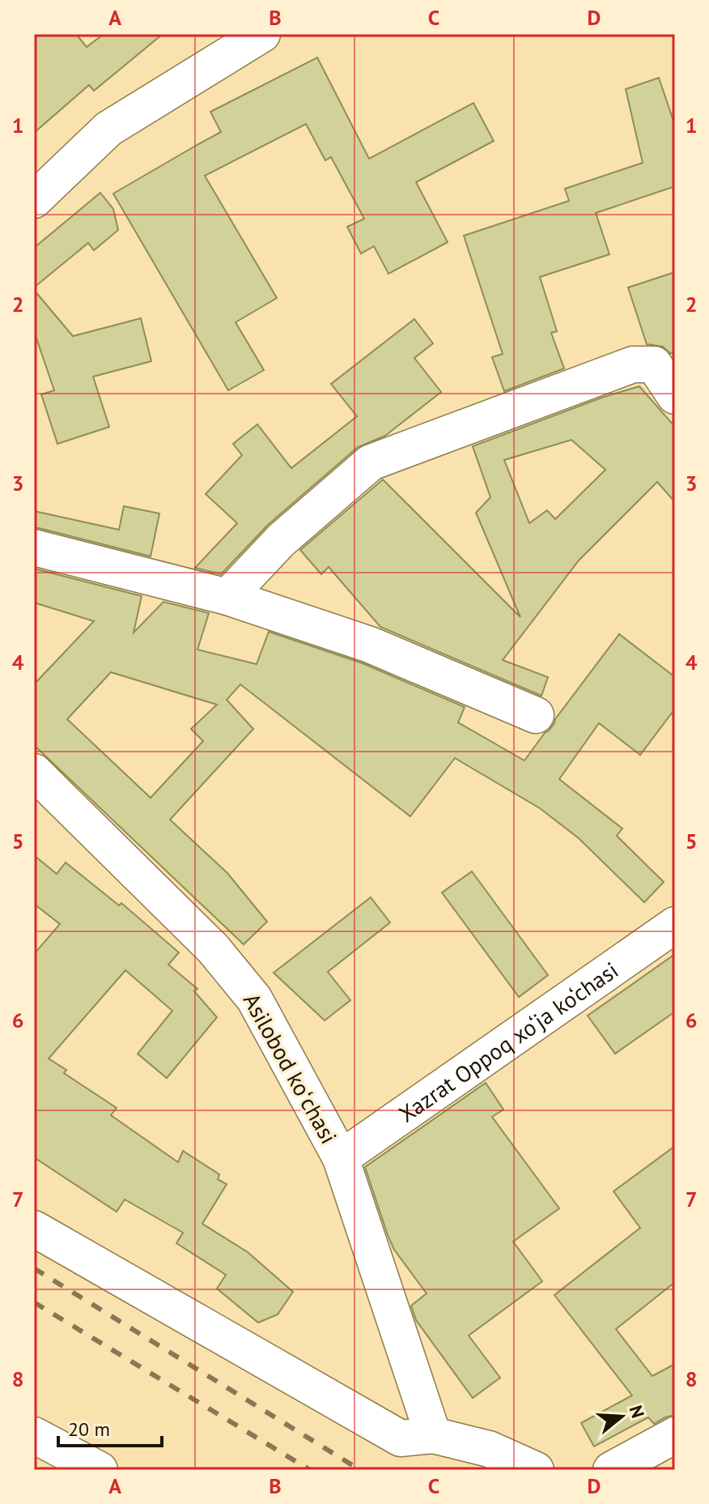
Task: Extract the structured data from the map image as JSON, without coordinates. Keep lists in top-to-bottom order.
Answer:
{
  "streets": {
    "street": ["Xazrat Oppoq xo‘ja ko‘chasi", "Asilobod koʻchasi"]
  },
  "crossings": [
    ["Xazrat Oppoq xo‘ja ko‘chasi", "Asilobod koʻchasi"]
  ],
  "scale_bar": "20 m",
  "north": "right",
  "grid": {
    "columns": [
      "A",
      "B",
      "C",
      "D"
    ],
    "rows": [
      "1",
      "2",
      "3",
      "4",
      "5",
      "6",
      "7",
      "8"
    ]
  }
}
